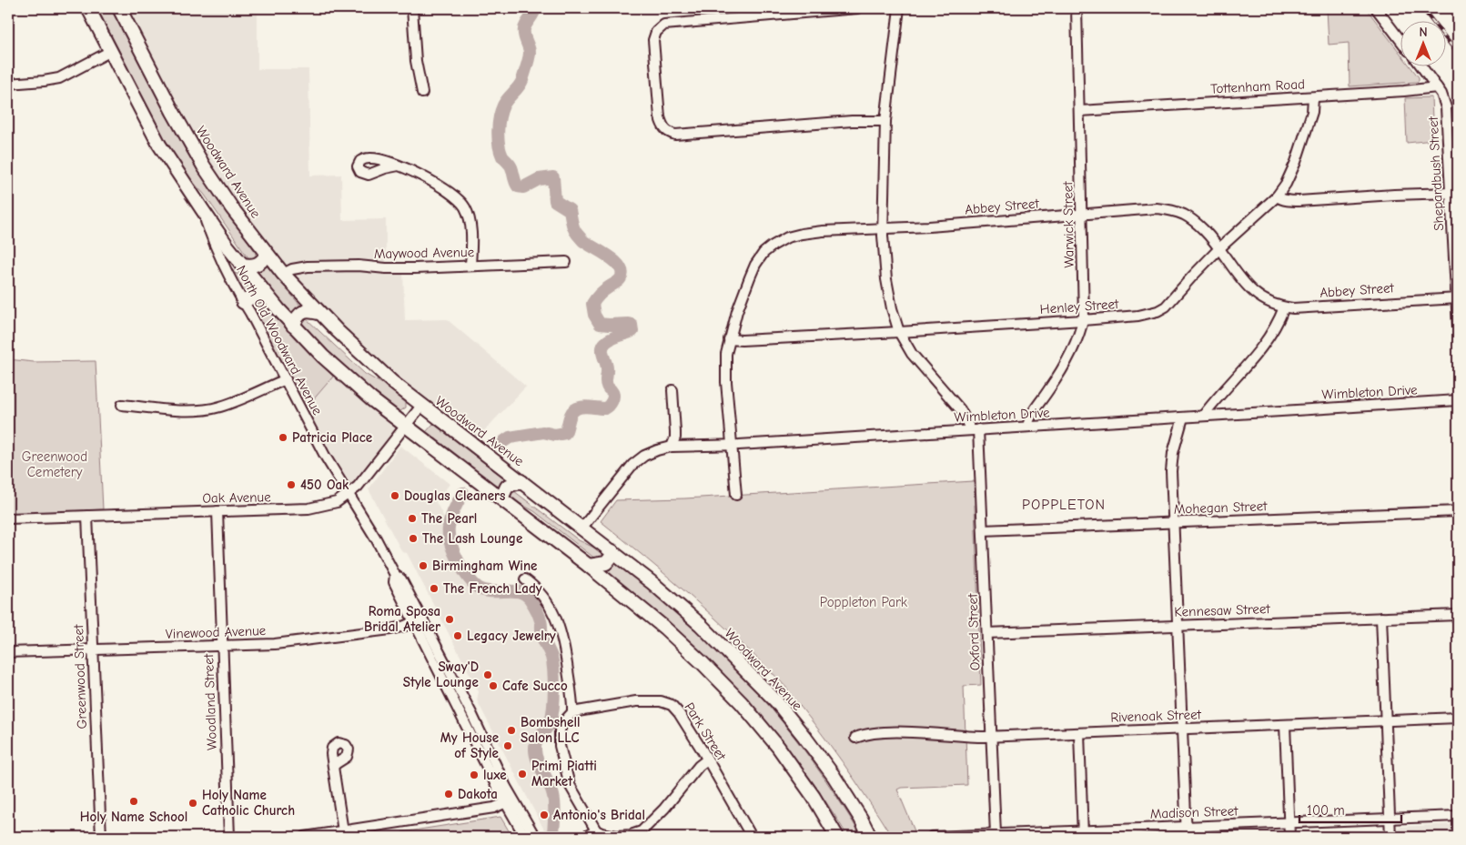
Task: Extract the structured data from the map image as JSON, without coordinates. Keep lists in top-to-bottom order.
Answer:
{
  "streets": {
    "main road": ["Woodward Avenue"],
    "street": [
      "Tottenham Road",
      "Shepardbush Street",
      "Abbey Street",
      "Warwick Street",
      "Maywood Avenue",
      "Henley Street",
      "North Old Woodward Avenue",
      "Wimbleton Drive",
      "Oak Avenue",
      "Mohegan Street",
      "Kennesaw Street",
      "Vinewood Avenue",
      "Oxford Street",
      "Greenwood Street",
      "Woodland Street",
      "Rivenoak Street",
      "Park Street",
      "Madison Street"
    ]
  },
  "crossings": [
    ["Tottenham Road", "Shepardbush Street"],
    ["Tottenham Road", "Warwick Street"],
    ["Tottenham Road", "Henley Street"],
    ["Woodward Avenue", "Maywood Avenue"],
    ["Woodward Avenue", "Wimbleton Drive"],
    ["Woodward Avenue", "Oak Avenue"],
    ["Shepardbush Street", "Abbey Street"],
    ["Abbey Street", "Warwick Street"],
    ["Abbey Street", "Henley Street"],
    ["Abbey Street", "Wimbleton Drive"],
    ["Abbey Street", "Oxford Street"],
    ["Warwick Street", "Henley Street"],
    ["Warwick Street", "Wimbleton Drive"],
    ["Henley Street", "Oxford Street"],
    ["North Old Woodward Avenue", "Oak Avenue"],
    ["North Old Woodward Avenue", "Vinewood Avenue"],
    ["Wimbleton Drive", "Oxford Street"],
    ["Oak Avenue", "Greenwood Street"],
    ["Oak Avenue", "Woodland Street"],
    ["Mohegan Street", "Oxford Street"],
    ["Kennesaw Street", "Oxford Street"],
    ["Vinewood Avenue", "Greenwood Street"],
    ["Vinewood Avenue", "Woodland Street"],
    ["Oxford Street", "Rivenoak Street"],
    ["Oxford Street", "Madison Street"]
  ],
  "districts": ["POPPLETON"],
  "parks": ["Greenwood Cemetery", "Poppleton Park"],
  "places": [
    "Patricia Place",
    "450 Oak",
    "Douglas Cleaners",
    "The Pearl",
    "The Lash Lounge",
    "Birmingham Wine",
    "The French Lady",
    "Roma Sposa Bridal Atelier",
    "Legacy Jewelry",
    "Sway'D Style Lounge",
    "Cafe Succo",
    "Bombshell Salon LLC",
    "My House of Style",
    "Primi Piatti Market",
    "luxe",
    "Dakota",
    "Holy Name School",
    "Holy Name Catholic Church",
    "Antonio's Bridal"
  ],
  "scale_bar": "100 m",
  "north": "top"
}
